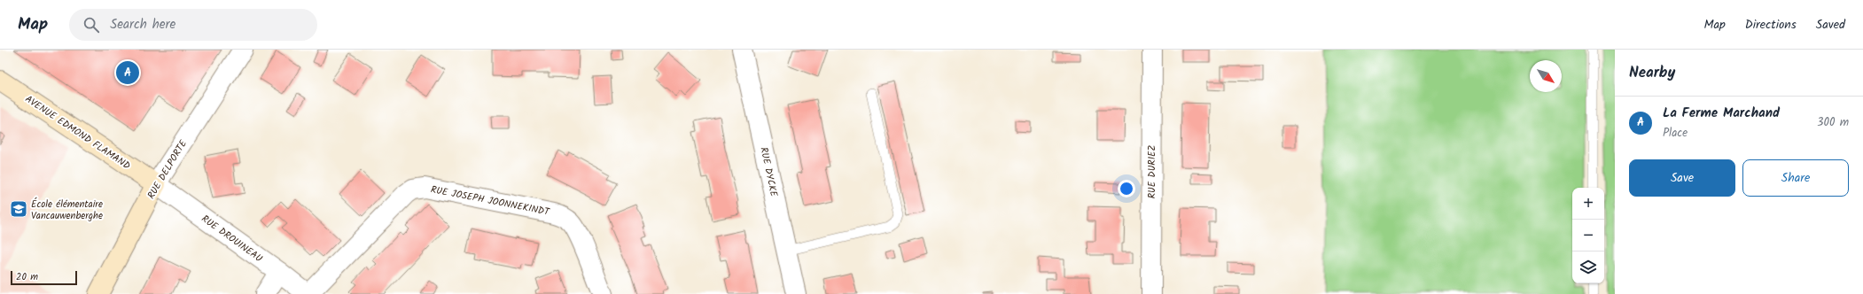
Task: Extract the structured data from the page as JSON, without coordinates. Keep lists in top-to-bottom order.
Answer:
{
  "streets": {
    "street": [
      "AVENUE EDMOND FLAMAND",
      "RUE DELPORTE",
      "RUE DYCKE",
      "RUE DURIEZ",
      "RUE JOSEPH JOONNEKINDT",
      "RUE DROUINEAU"
    ]
  },
  "crossings": [
    ["AVENUE EDMOND FLAMAND", "RUE DELPORTE"],
    ["AVENUE EDMOND FLAMAND", "RUE DROUINEAU"],
    ["RUE DELPORTE", "RUE DROUINEAU"],
    ["RUE JOSEPH JOONNEKINDT", "RUE DROUINEAU"]
  ],
  "places": {
    "school or university": ["École élémentaire Vancauwenberghe"]
  },
  "scale_bar": "20 m",
  "north": "bottom right",
  "page": {
    "header": "Map",
    "search": "Search here",
    "nav": ["Map", "Directions", "Saved"],
    "heading": "Nearby",
    "pins": "A",
    "list": [
      {
        "mark": "A",
        "name": "La Ferme Marchand",
        "note": "Place",
        "value": "300 m"
      }
    ],
    "buttons": ["Save", "Share"],
    "map_buttons": ["+", "−"],
    "scale": "20 m"
  }
}
